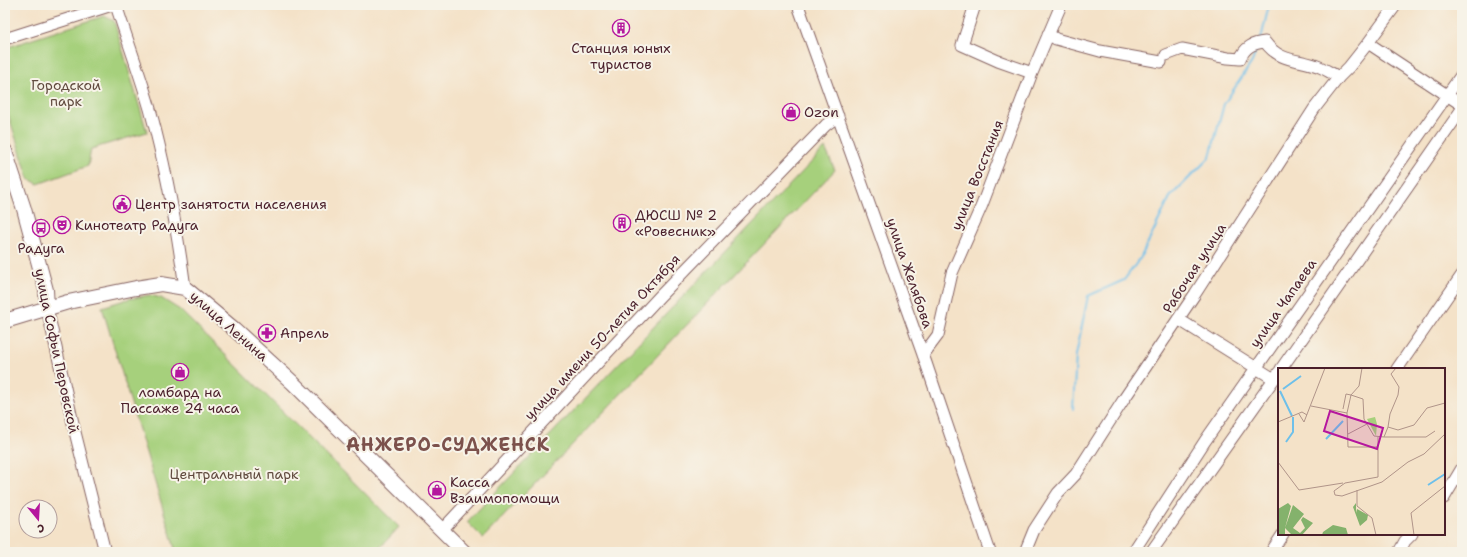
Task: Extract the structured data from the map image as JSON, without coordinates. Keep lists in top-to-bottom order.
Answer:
{
  "streets": {
    "main road": ["улица Ленина", "улица Софьи Перовской"],
    "street": [
      "улица Восстания",
      "Рабочая улица",
      "улица Желябова",
      "улица Чапаева",
      "улица имени 50-летия Октября"
    ]
  },
  "crossings": [
    ["улица Восстания", "улица Желябова"],
    ["улица Желябова", "улица имени 50-летия Октября"],
    ["улица Ленина", "улица имени 50-летия Октября"]
  ],
  "districts": ["АНЖЕРО-СУДЖЕНСК"],
  "parks": ["Городской парк", "Центральный парк"],
  "places": {
    "building": ["Станция юных туристов", "ДЮСШ № 2 «Ровесник»"],
    "shop": ["Ozon", "ломбард на Пассаже 24 часа", "Касса Взаимопомощи"],
    "public building": ["Центр занятости населения"],
    "theatre": ["Кинотеатр Радуга"],
    "bus stop": ["Радуга"],
    "pharmacy": ["Апрель"]
  },
  "north": "bottom"
}
